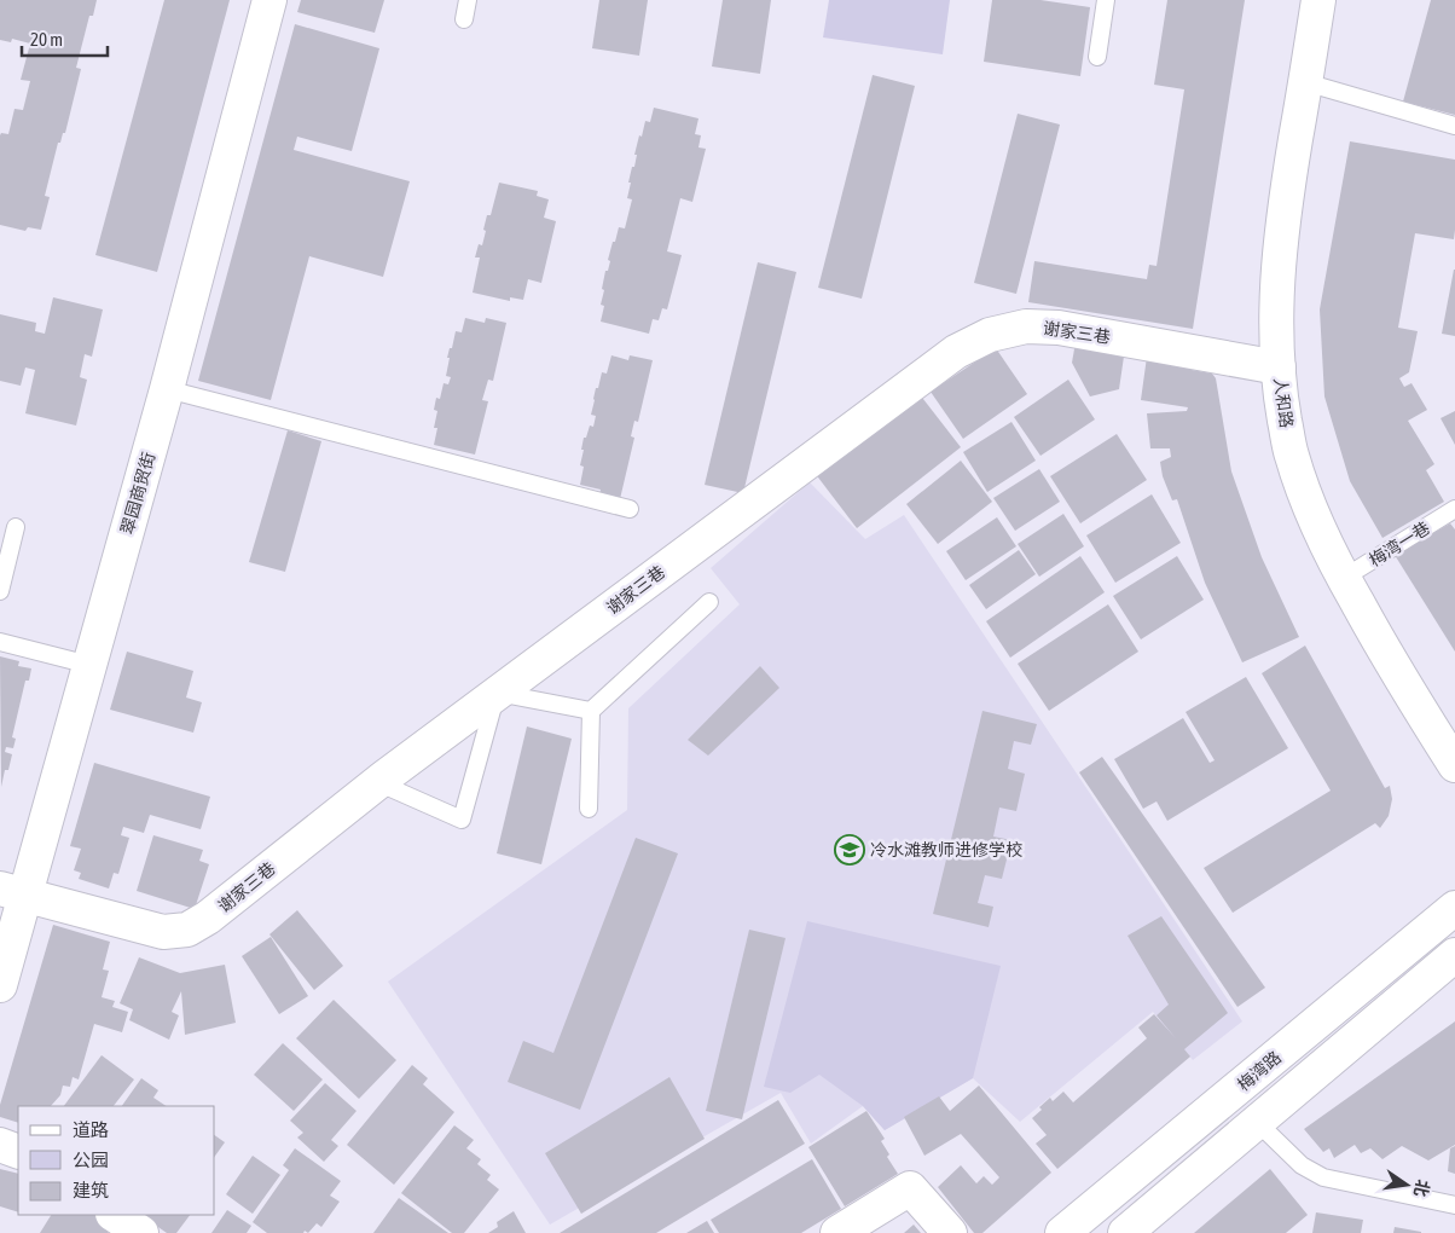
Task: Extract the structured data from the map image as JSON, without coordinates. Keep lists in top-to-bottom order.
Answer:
{
  "streets": {
    "street": [
      "谢家三巷",
      "人和路",
      "翠园商贸街",
      "梅湾路"
    ],
    "lane": ["梅湾一巷"]
  },
  "crossings": [
    ["谢家三巷", "人和路"],
    ["谢家三巷", "翠园商贸街"],
    ["人和路", "梅湾一巷"]
  ],
  "places": {
    "school or university": ["冷水滩教师进修学校"]
  },
  "legend": ["道路", "公园", "建筑"],
  "scale_bar": "20 m",
  "north": "right"
}
